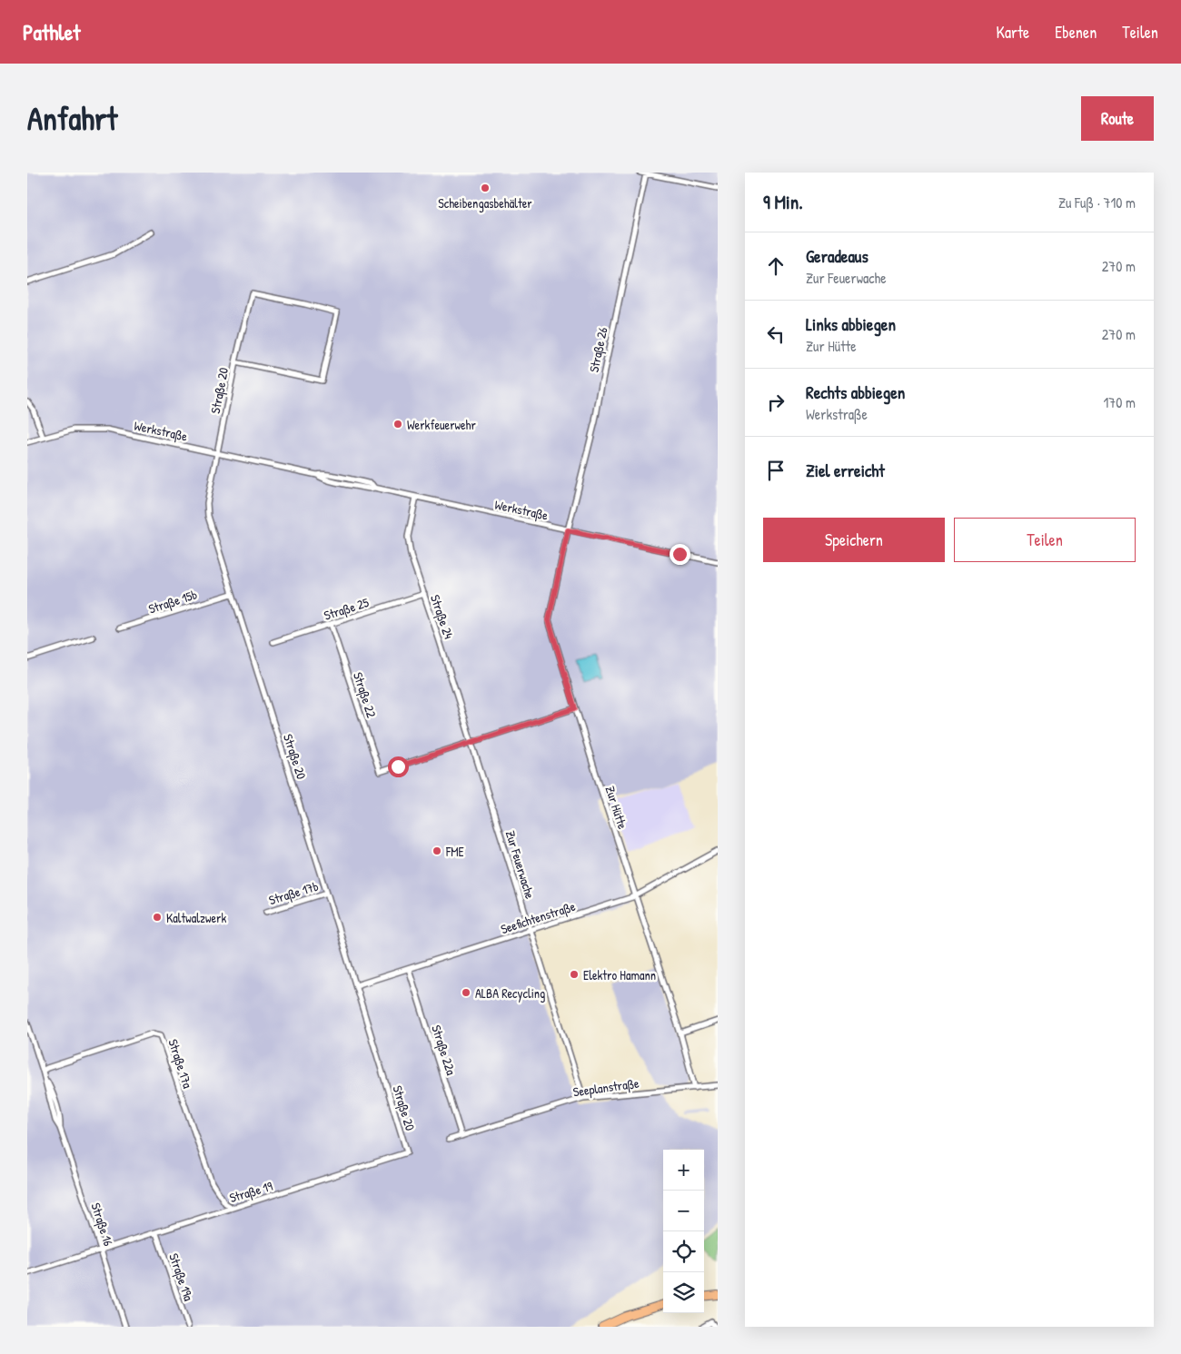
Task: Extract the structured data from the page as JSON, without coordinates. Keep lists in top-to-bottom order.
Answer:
{
  "streets": {
    "street": [
      "Straße 26",
      "Straße 20",
      "Werkstraße",
      "Straße 15b",
      "Straße 25",
      "Straße 24",
      "Straße 22",
      "Zur Hütte",
      "Zur Feuerwache",
      "Straße 17b",
      "Seefichtenstraße",
      "Straße 22a",
      "Straße 17a",
      "Seeplanstraße",
      "Straße 19",
      "Straße 16",
      "Straße 19a"
    ]
  },
  "crossings": [
    ["Straße 26", "Werkstraße"],
    ["Straße 26", "Zur Hütte"],
    ["Straße 20", "Werkstraße"],
    ["Straße 20", "Straße 15b"],
    ["Straße 20", "Straße 17b"],
    ["Straße 20", "Seefichtenstraße"],
    ["Straße 20", "Straße 19"],
    ["Werkstraße", "Straße 24"],
    ["Werkstraße", "Zur Hütte"],
    ["Straße 25", "Straße 24"],
    ["Straße 25", "Straße 22"],
    ["Straße 24", "Straße 22"],
    ["Straße 24", "Zur Feuerwache"],
    ["Straße 22", "Zur Feuerwache"],
    ["Zur Hütte", "Seefichtenstraße"],
    ["Zur Hütte", "Seeplanstraße"],
    ["Zur Feuerwache", "Seefichtenstraße"],
    ["Zur Feuerwache", "Seeplanstraße"],
    ["Seefichtenstraße", "Straße 22a"],
    ["Straße 22a", "Seeplanstraße"],
    ["Straße 17a", "Straße 19"],
    ["Straße 17a", "Straße 16"],
    ["Straße 19", "Straße 16"],
    ["Straße 19", "Straße 19a"]
  ],
  "places": [
    "Scheibengasbehälter",
    "Werkfeuerwehr",
    "FME",
    "Kaltwalzwerk",
    "Elektro Hamann",
    "ALBA Recycling"
  ],
  "page": {
    "header": "Pathlet",
    "nav": ["Karte", "Ebenen", "Teilen"],
    "buttons": [
      "Route",
      ["Speichern", "Teilen"]
    ],
    "title": "Anfahrt",
    "heading": ["9 Min.", "Zu Fuß · 710 m"],
    "list": [
      ["Geradeaus", "Zur Feuerwache", "270 m"],
      ["Links abbiegen", "Zur Hütte", "270 m"],
      ["Rechts abbiegen", "Werkstraße", "170 m"],
      "Ziel erreicht"
    ],
    "map_buttons": ["+", "−"]
  }
}
